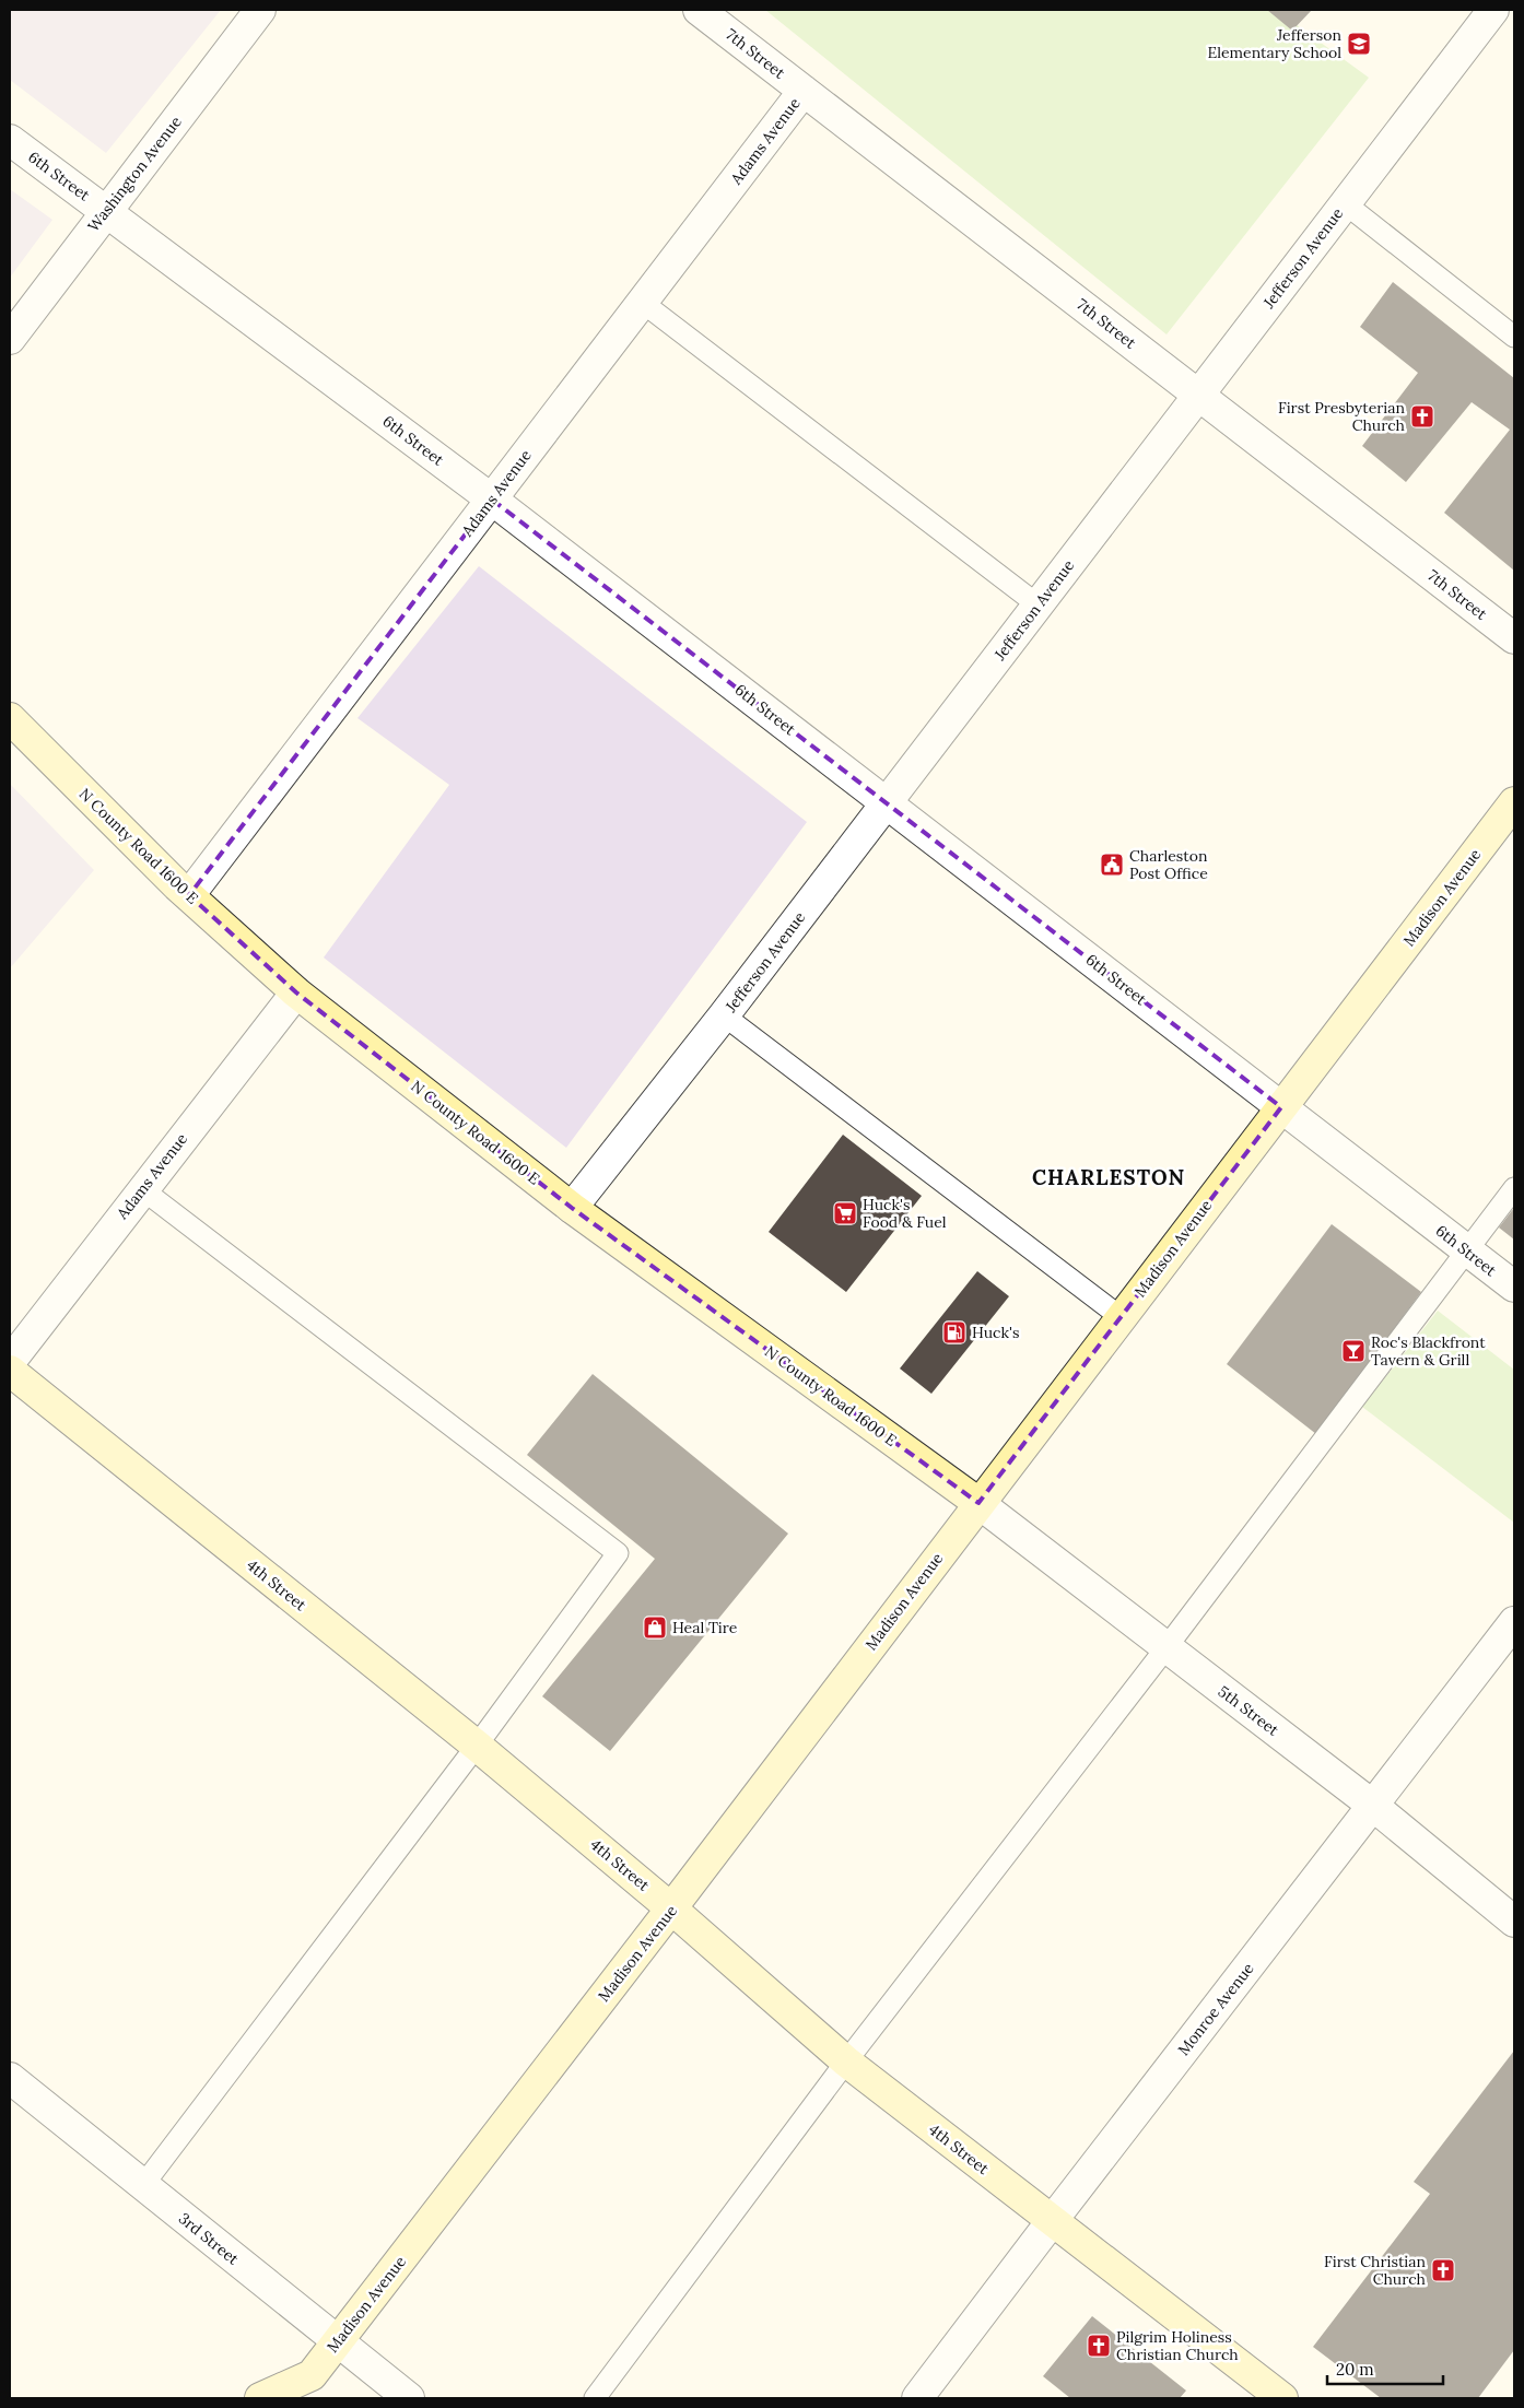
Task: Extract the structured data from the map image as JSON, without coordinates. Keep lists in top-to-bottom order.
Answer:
{
  "streets": {
    "street": [
      "7th Street",
      "Adams Avenue",
      "Washington Avenue",
      "6th Street",
      "Jefferson Avenue",
      "N County Road 1600 E",
      "Madison Avenue",
      "4th Street",
      "5th Street",
      "Monroe Avenue",
      "3rd Street"
    ]
  },
  "crossings": [
    ["7th Street", "Adams Avenue"],
    ["7th Street", "Jefferson Avenue"],
    ["Adams Avenue", "6th Street"],
    ["Adams Avenue", "N County Road 1600 E"],
    ["Washington Avenue", "6th Street"],
    ["6th Street", "Jefferson Avenue"],
    ["6th Street", "Madison Avenue"],
    ["Jefferson Avenue", "N County Road 1600 E"],
    ["N County Road 1600 E", "Madison Avenue"],
    ["N County Road 1600 E", "5th Street"],
    ["Madison Avenue", "4th Street"],
    ["Madison Avenue", "5th Street"],
    ["Madison Avenue", "3rd Street"],
    ["4th Street", "Monroe Avenue"],
    ["5th Street", "Monroe Avenue"]
  ],
  "districts": ["CHARLESTON"],
  "places": {
    "school or university": ["Jefferson Elementary School"],
    "church": ["First Presbyterian Church", "First Christian Church", "Pilgrim Holiness Christian Church"],
    "public building": ["Charleston Post Office"],
    "supermarket": ["Huck's Food & Fuel"],
    "fuel station": ["Huck's"],
    "bar": ["Roc's Blackfront Tavern & Grill"],
    "shop": ["Heal Tire"]
  },
  "scale_bar": "20 m"
}
